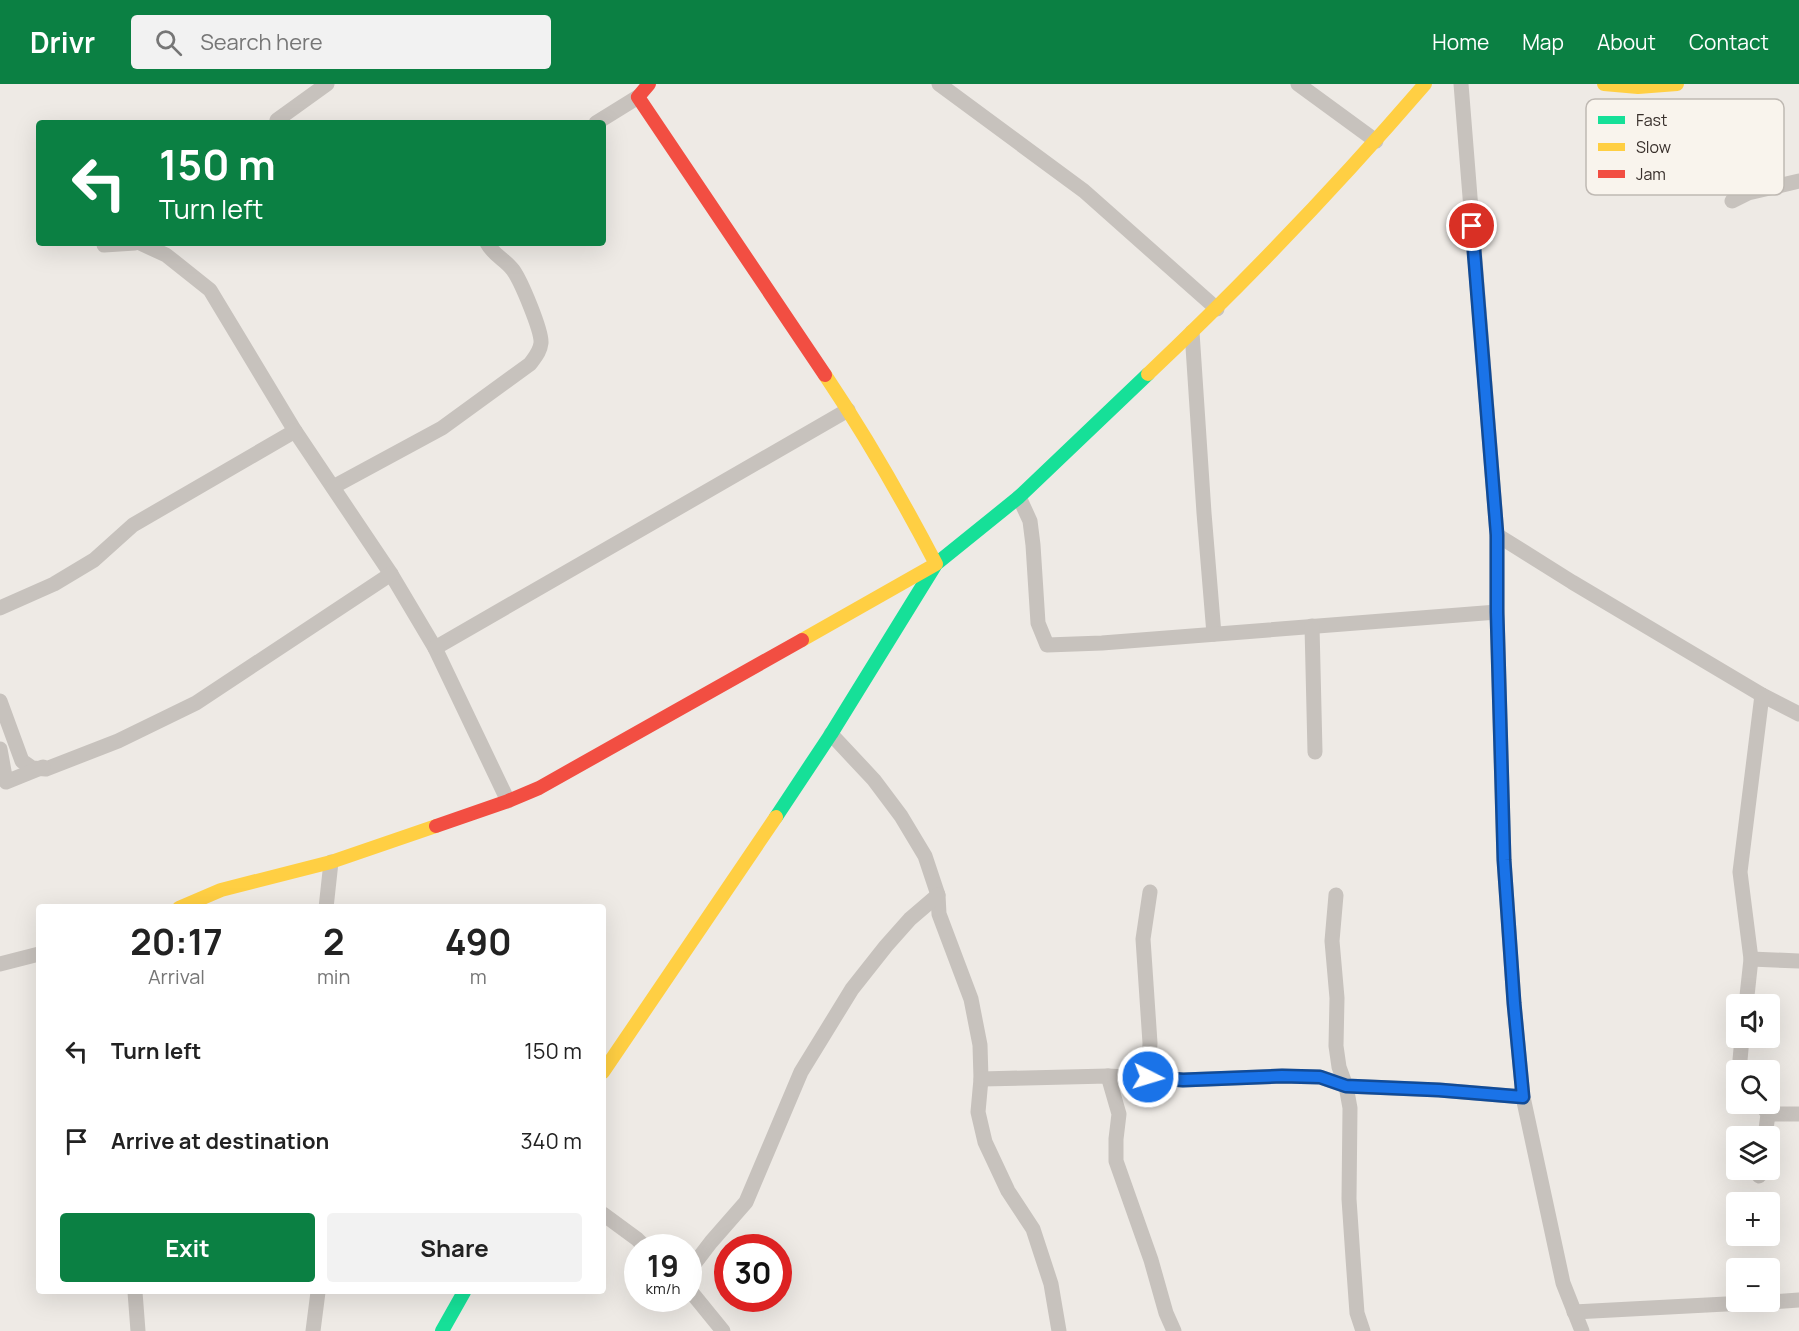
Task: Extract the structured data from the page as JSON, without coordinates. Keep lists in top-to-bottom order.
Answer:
{
  "legend": ["Fast", "Slow", "Jam"],
  "page": {
    "header": "Drivr",
    "search": "Search here",
    "nav": [
      "Home",
      "Map",
      "About",
      "Contact"
    ],
    "turn": ["150 m", "Turn left"],
    "eta": [
      "20:17",
      "Arrival",
      "2",
      "min",
      "490",
      "m"
    ],
    "map_buttons": ["+", "−"],
    "list": [
      {
        "name": "Turn left",
        "value": "150 m"
      },
      {
        "name": "Arrive at destination",
        "value": "340 m"
      }
    ],
    "buttons": ["Exit", "Share"],
    "speed": "19 km/h",
    "limit": "30"
  }
}
